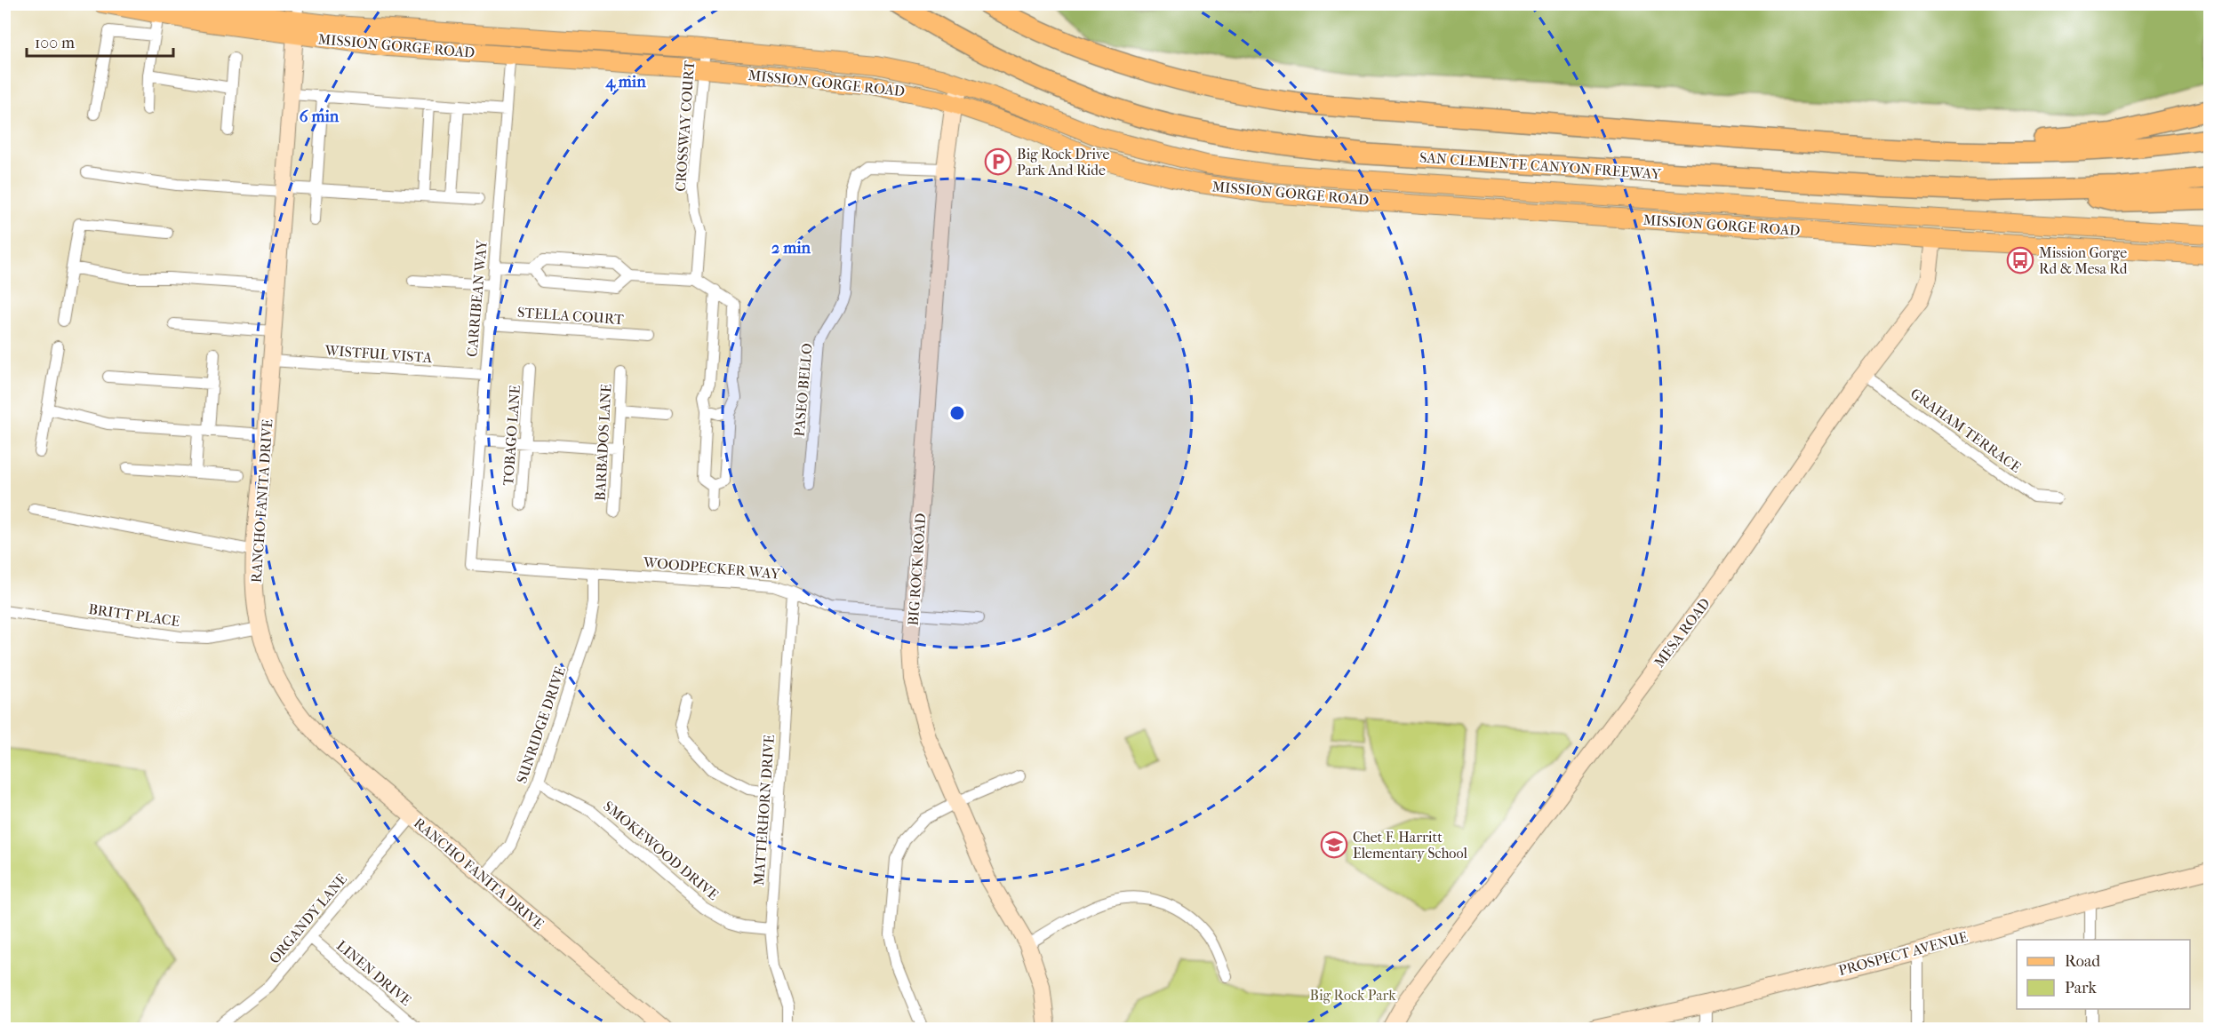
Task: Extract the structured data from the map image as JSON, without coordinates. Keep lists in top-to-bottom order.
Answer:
{
  "streets": {
    "highway": ["SAN CLEMENTE CANYON FREEWAY"],
    "main road": ["MISSION GORGE ROAD", "MESA ROAD"],
    "street": [
      "CROSSWAY COURT",
      "CARRIBEAN WAY",
      "STELLA COURT",
      "WISTFUL VISTA",
      "PASEO BELLO",
      "GRAHAM TERRACE",
      "TOBAGO LANE",
      "BARBADOS LANE",
      "RANCHO FANITA DRIVE",
      "WOODPECKER WAY",
      "BIG ROCK ROAD",
      "BRITT PLACE",
      "SUNRIDGE DRIVE",
      "MATTERHORN DRIVE",
      "SMOKEWOOD DRIVE",
      "ORGANDY LANE",
      "PROSPECT AVENUE",
      "LINEN DRIVE"
    ]
  },
  "crossings": [
    ["MISSION GORGE ROAD", "CROSSWAY COURT"],
    ["MISSION GORGE ROAD", "CARRIBEAN WAY"],
    ["MISSION GORGE ROAD", "RANCHO FANITA DRIVE"],
    ["MISSION GORGE ROAD", "BIG ROCK ROAD"],
    ["MISSION GORGE ROAD", "MESA ROAD"],
    ["CARRIBEAN WAY", "STELLA COURT"],
    ["CARRIBEAN WAY", "WISTFUL VISTA"],
    ["CARRIBEAN WAY", "WOODPECKER WAY"],
    ["WISTFUL VISTA", "RANCHO FANITA DRIVE"],
    ["PASEO BELLO", "BIG ROCK ROAD"],
    ["GRAHAM TERRACE", "MESA ROAD"],
    ["RANCHO FANITA DRIVE", "BRITT PLACE"],
    ["RANCHO FANITA DRIVE", "SUNRIDGE DRIVE"],
    ["RANCHO FANITA DRIVE", "ORGANDY LANE"],
    ["WOODPECKER WAY", "BIG ROCK ROAD"],
    ["WOODPECKER WAY", "SUNRIDGE DRIVE"],
    ["WOODPECKER WAY", "MATTERHORN DRIVE"],
    ["SUNRIDGE DRIVE", "SMOKEWOOD DRIVE"],
    ["MATTERHORN DRIVE", "SMOKEWOOD DRIVE"],
    ["ORGANDY LANE", "LINEN DRIVE"]
  ],
  "parks": ["Big Rock Park"],
  "places": {
    "parking": ["Big Rock Drive Park And Ride"],
    "bus stop": ["Mission Gorge Rd & Mesa Rd"],
    "school or university": ["Chet F. Harritt Elementary School"]
  },
  "legend": ["Road", "Park"],
  "scale_bar": "100 m",
  "rings": ["4 min", "6 min", "2 min"]
}
